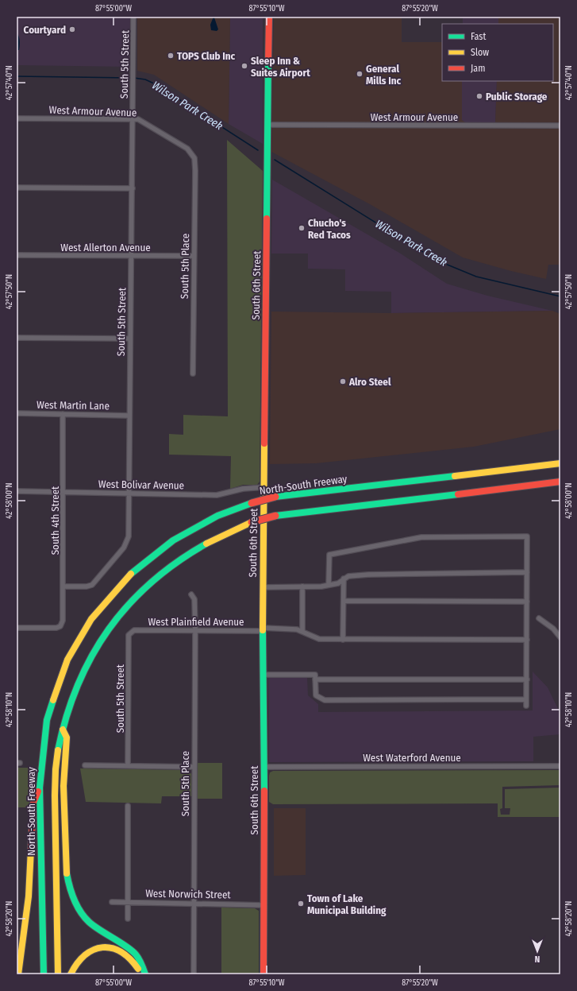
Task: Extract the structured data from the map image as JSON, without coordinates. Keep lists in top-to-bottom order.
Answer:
{
  "streets": {
    "main road": ["South 6th Street", "North-South Freeway"],
    "street": [
      "South 5th Street",
      "West Armour Avenue",
      "West Allerton Avenue",
      "South 5th Place",
      "West Martin Lane",
      "West Bolivar Avenue",
      "South 4th Street",
      "West Plainfield Avenue",
      "West Waterford Avenue",
      "West Norwich Street"
    ]
  },
  "crossings": [
    ["South 5th Street", "West Armour Avenue"],
    ["South 5th Street", "West Allerton Avenue"],
    ["South 5th Street", "West Martin Lane"],
    ["South 5th Street", "West Bolivar Avenue"],
    ["South 5th Street", "South 4th Street"],
    ["South 5th Street", "West Plainfield Avenue"],
    ["West Armour Avenue", "South 5th Place"],
    ["West Armour Avenue", "South 6th Street"],
    ["West Allerton Avenue", "South 5th Place"],
    ["South 5th Place", "West Plainfield Avenue"],
    ["South 5th Place", "West Norwich Street"],
    ["South 6th Street", "West Bolivar Avenue"],
    ["South 6th Street", "West Plainfield Avenue"],
    ["South 6th Street", "West Waterford Avenue"],
    ["South 6th Street", "West Norwich Street"],
    ["West Martin Lane", "South 4th Street"],
    ["West Bolivar Avenue", "South 4th Street"]
  ],
  "water": ["Wilson Park Creek"],
  "places": [
    "Courtyard",
    "TOPS Club Inc",
    "Sleep Inn & Suites Airport",
    "General Mills Inc",
    "Public Storage",
    "Chucho's Red Tacos",
    "Alro Steel",
    "Town of Lake Municipal Building"
  ],
  "legend": ["Fast", "Slow", "Jam"],
  "north": "bottom",
  "coordinates": [
    "87°55'00\"W",
    "87°55'10\"W",
    "87°55'20\"W",
    "42°57'40\"N",
    "42°57'50\"N",
    "42°58'00\"N",
    "42°58'10\"N",
    "42°58'20\"N"
  ]
}
